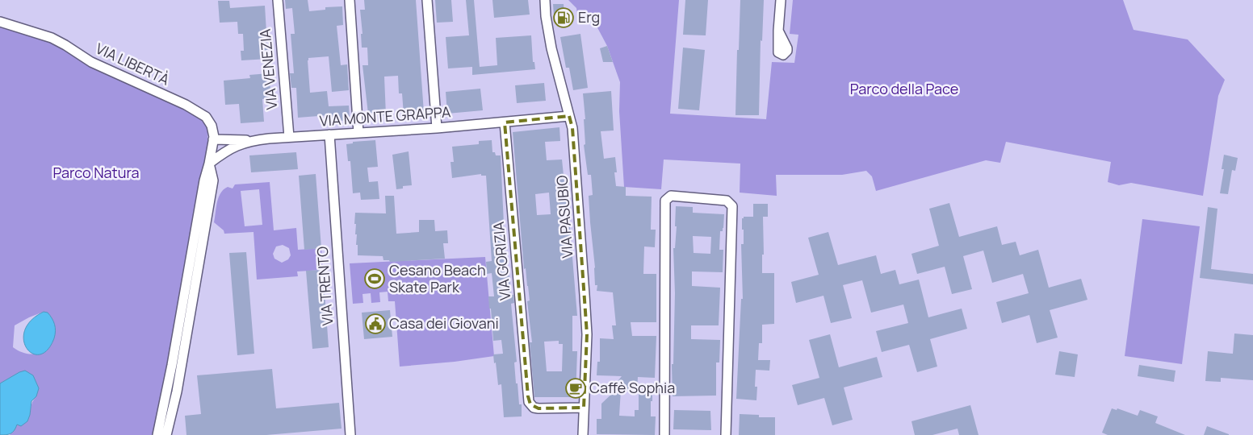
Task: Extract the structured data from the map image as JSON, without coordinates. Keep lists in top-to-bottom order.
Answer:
{
  "streets": {
    "street": [
      "VIA LIBERTÀ",
      "VIA VENEZIA",
      "VIA MONTE GRAPPA",
      "VIA PASUBIO",
      "VIA GORIZIA",
      "VIA TRENTO"
    ]
  },
  "crossings": [
    ["VIA LIBERTÀ", "VIA MONTE GRAPPA"],
    ["VIA VENEZIA", "VIA MONTE GRAPPA"],
    ["VIA MONTE GRAPPA", "VIA PASUBIO"],
    ["VIA MONTE GRAPPA", "VIA GORIZIA"],
    ["VIA MONTE GRAPPA", "VIA TRENTO"],
    ["VIA PASUBIO", "VIA GORIZIA"]
  ],
  "parks": ["Parco della Pace", "Parco Natura"],
  "places": {
    "fuel station": ["Erg"],
    "sports": ["Cesano Beach Skate Park"],
    "public building": ["Casa dei Giovani"],
    "cafe": ["Caffè Sophia"]
  }
}
